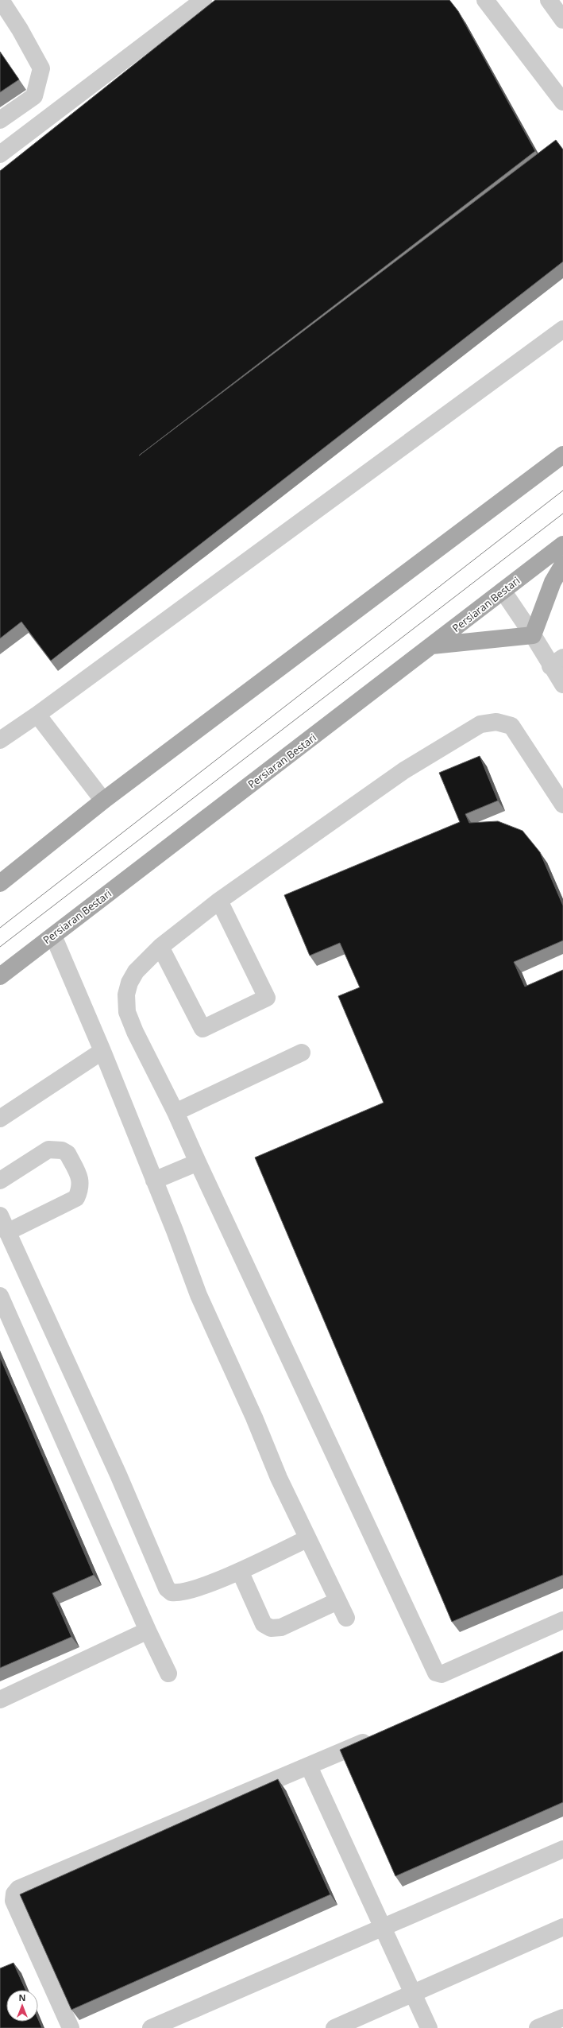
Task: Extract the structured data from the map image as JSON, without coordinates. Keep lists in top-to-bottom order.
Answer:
{
  "streets": {
    "main road": ["Persiaran Bestari"]
  },
  "north": "top"
}
